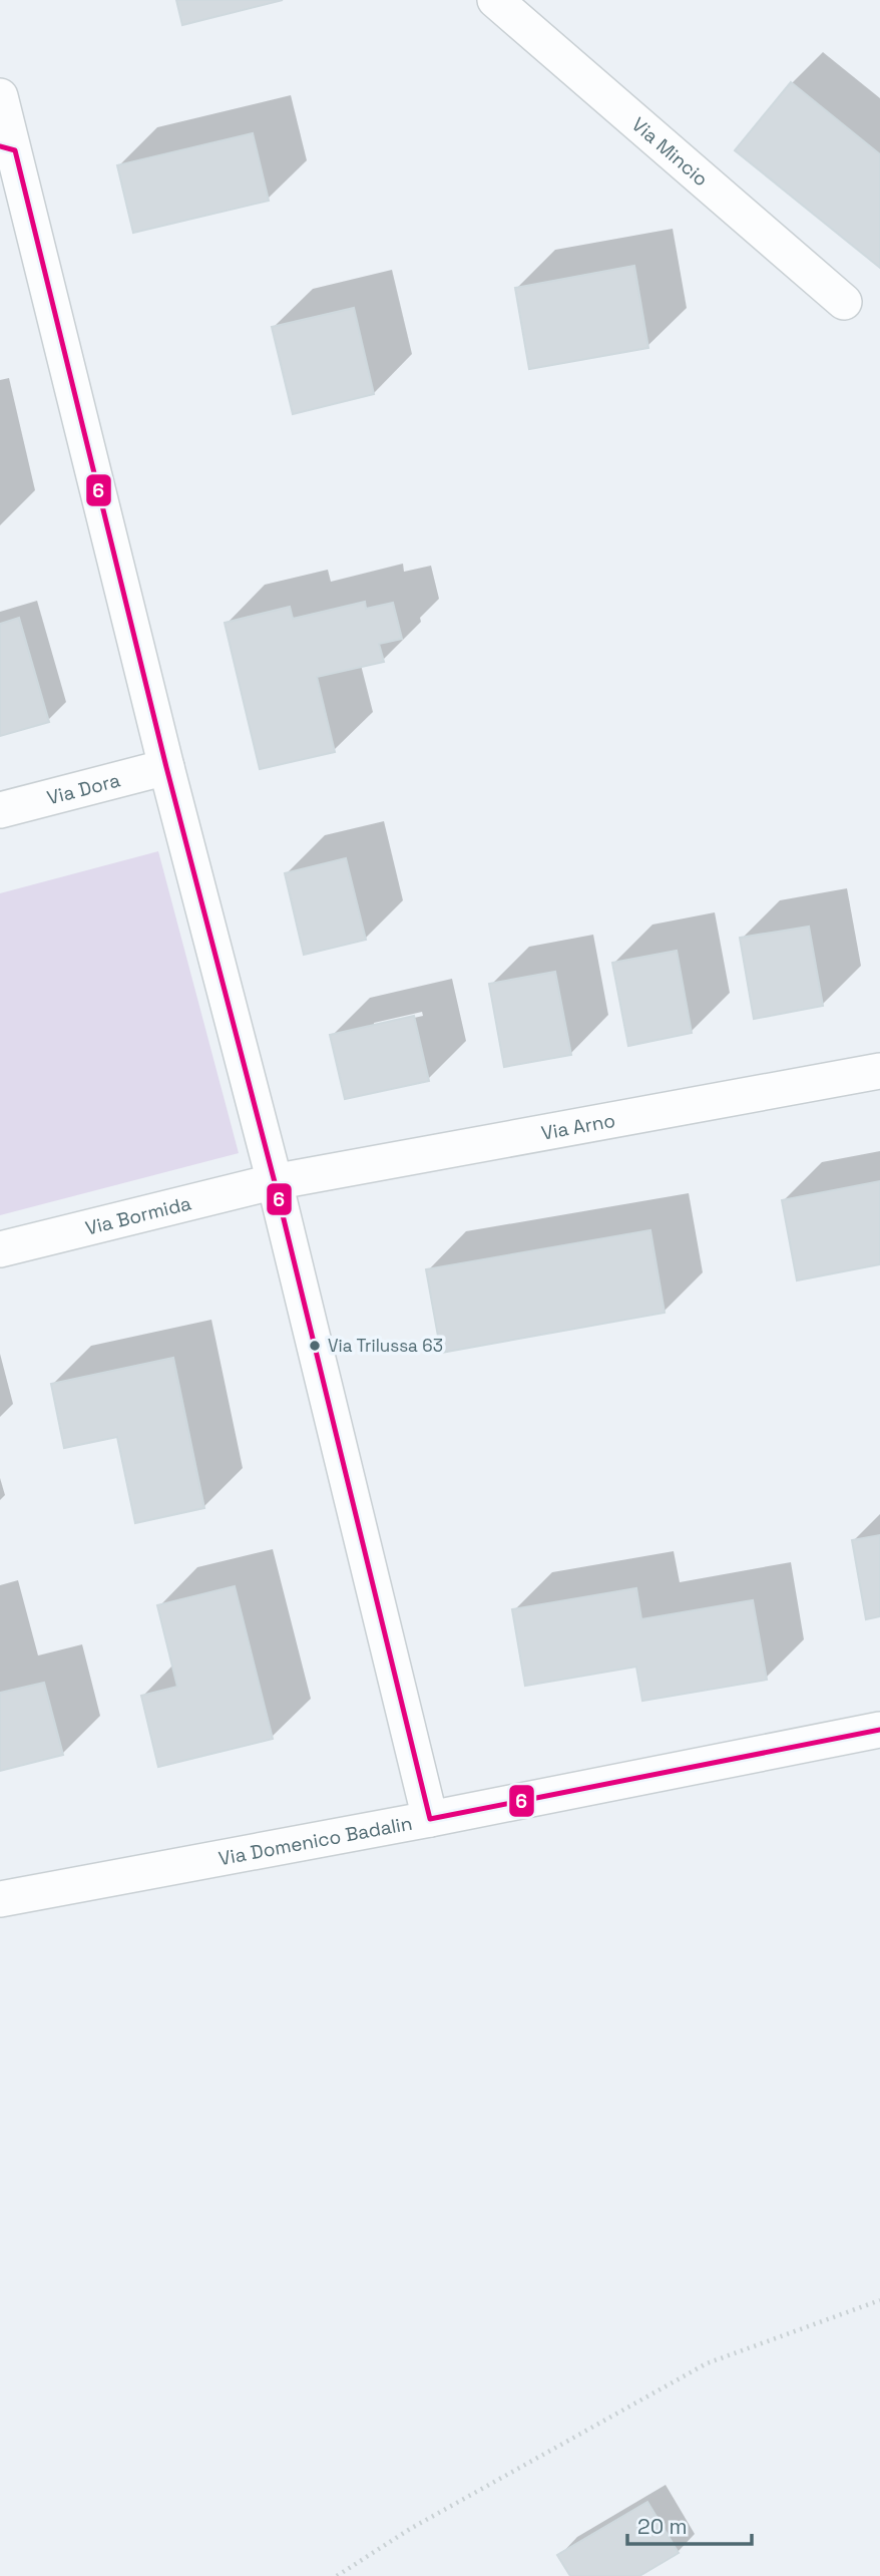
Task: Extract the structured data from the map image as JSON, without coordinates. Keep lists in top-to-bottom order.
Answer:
{
  "streets": {
    "street": [
      "Via Mincio",
      "Via Dora",
      "Via Arno",
      "Via Bormida",
      "Via Domenico Badalin"
    ]
  },
  "crossings": [
    ["Via Arno", "Via Bormida"]
  ],
  "places": ["Via Trilussa 63"],
  "lines": ["transit line 6"],
  "scale_bar": "20 m"
}
